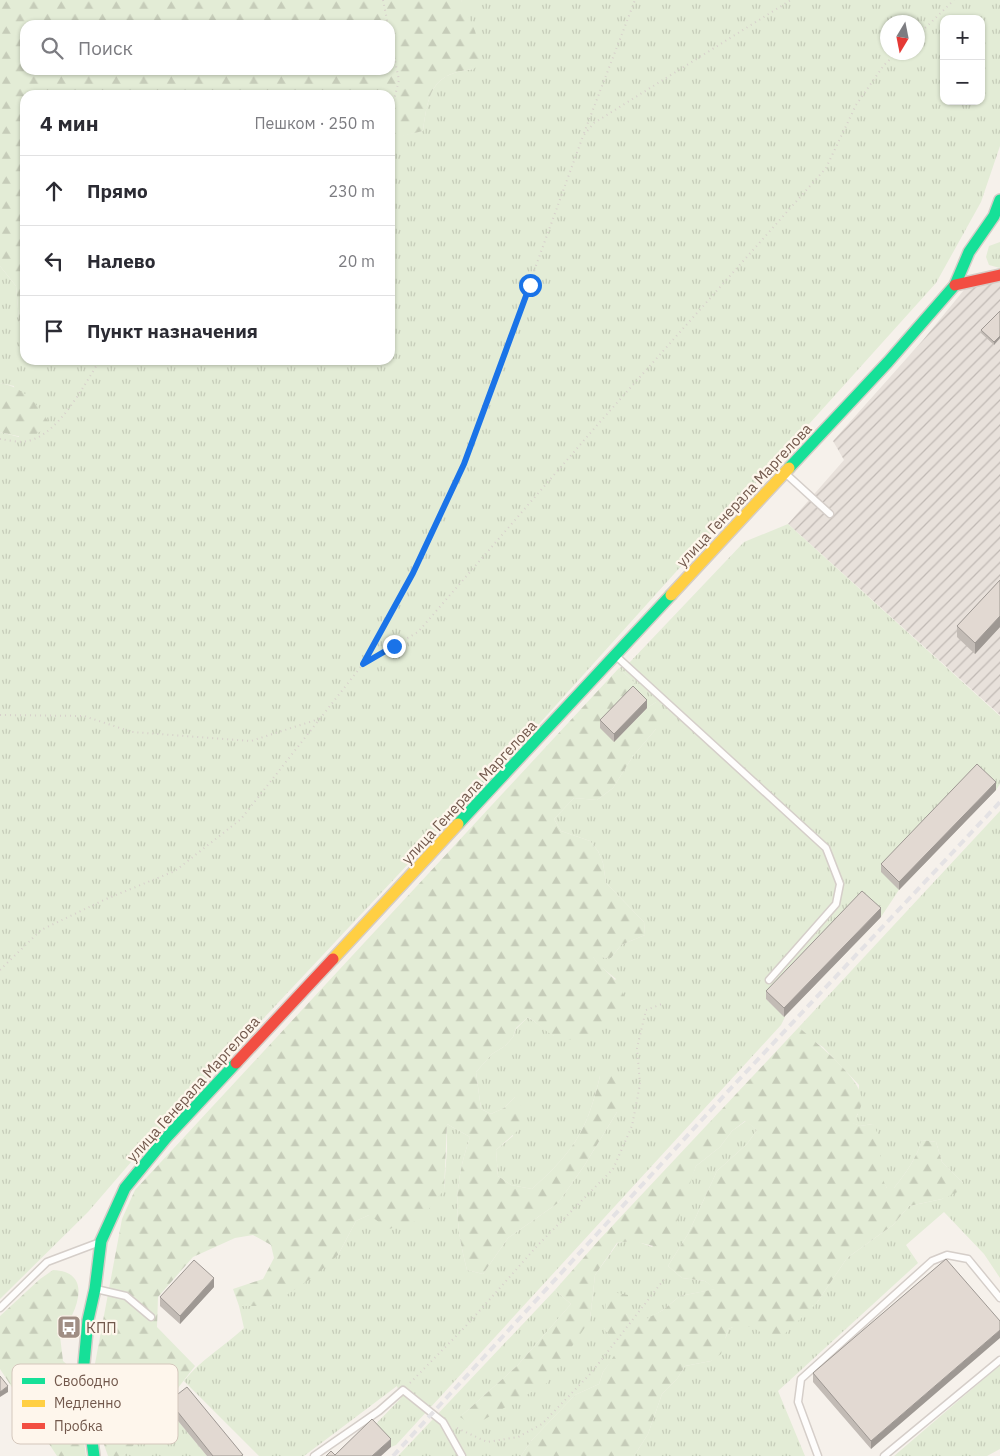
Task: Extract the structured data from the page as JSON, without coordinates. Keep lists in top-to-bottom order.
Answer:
{
  "streets": {
    "main road": ["улица Генерала Маргелова"]
  },
  "places": {
    "bus stop": ["КПП"]
  },
  "legend": ["Свободно", "Медленно", "Пробка"],
  "north": "bottom",
  "page": {
    "map_buttons": ["+", "−"],
    "search": "Поиск",
    "heading": ["4 мин", "Пешком · 250 m"],
    "list": [
      ["Прямо", "230 m"],
      ["Налево", "20 m"],
      "Пункт назначения"
    ]
  }
}
